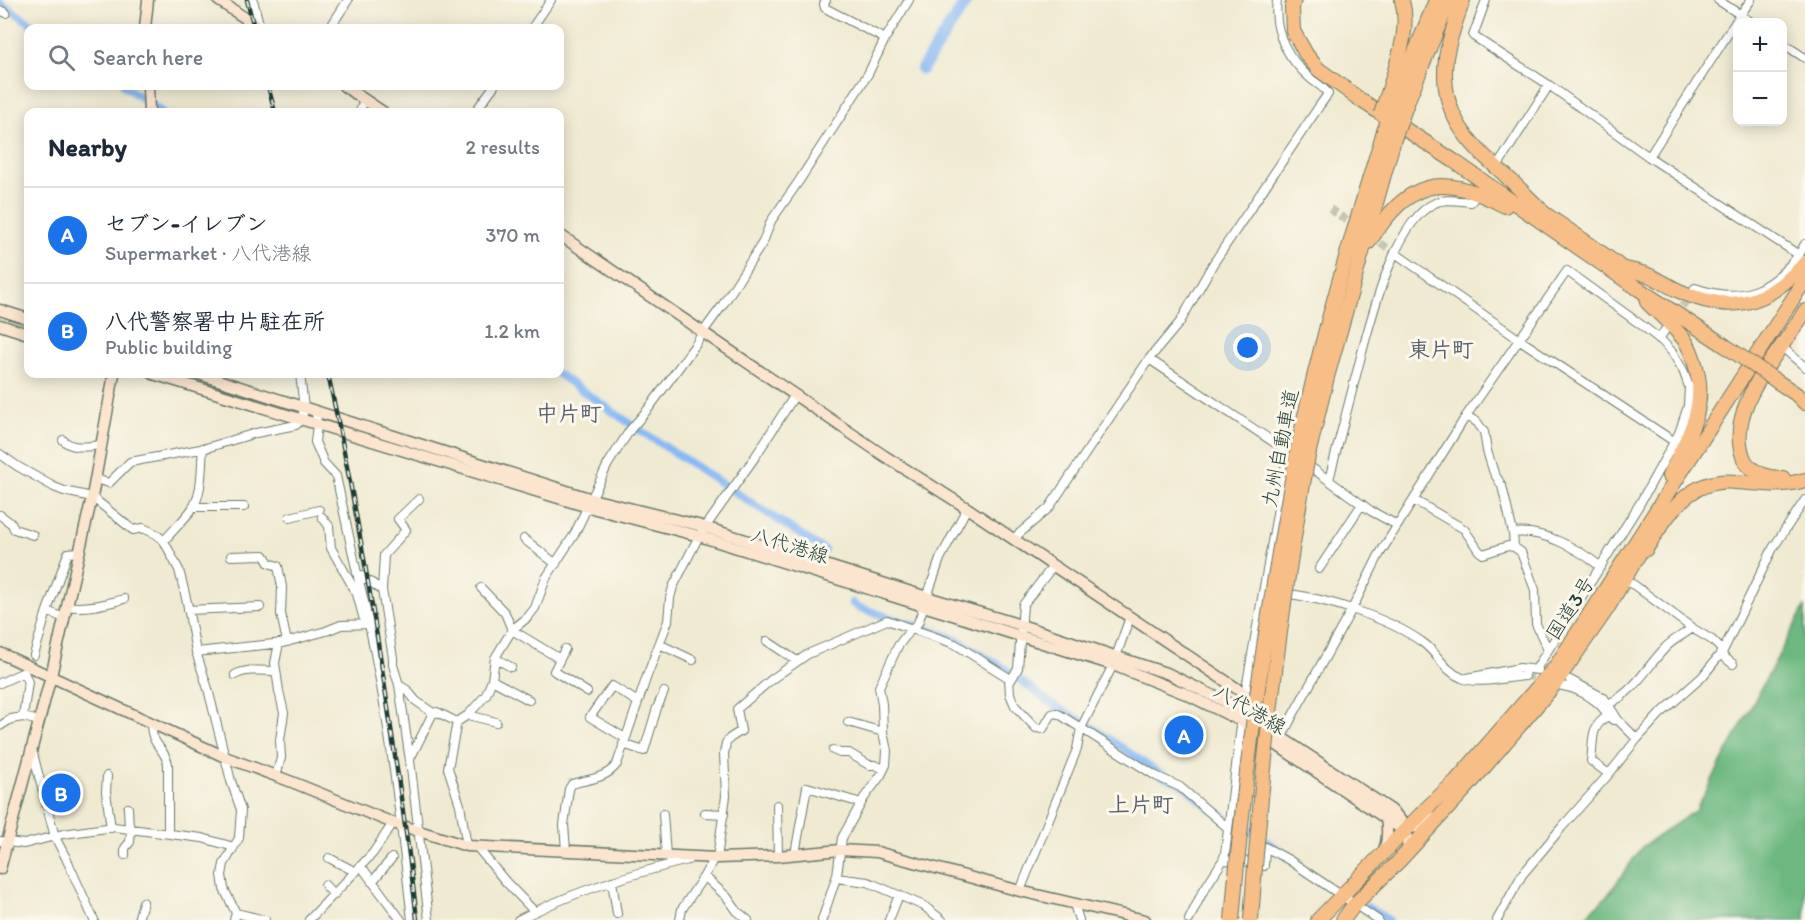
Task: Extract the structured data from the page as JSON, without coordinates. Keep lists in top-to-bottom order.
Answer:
{
  "streets": {
    "highway": ["九州自動車道", "国道3号"],
    "street": ["八代港線"]
  },
  "crossings": [
    ["八代港線", "国道3号"]
  ],
  "districts": ["東片町", "中片町", "上片町"],
  "page": {
    "map_buttons": ["+", "−"],
    "search": "Search here",
    "heading": ["Nearby", "2 results"],
    "list": [
      {
        "mark": "A",
        "name": "セブン-イレブン",
        "note": "Supermarket · 八代港線",
        "value": "370 m"
      },
      {
        "mark": "B",
        "name": "八代警察署中片駐在所",
        "note": "Public building",
        "value": "1.2 km"
      }
    ],
    "pins": ["A", "B"]
  }
}
